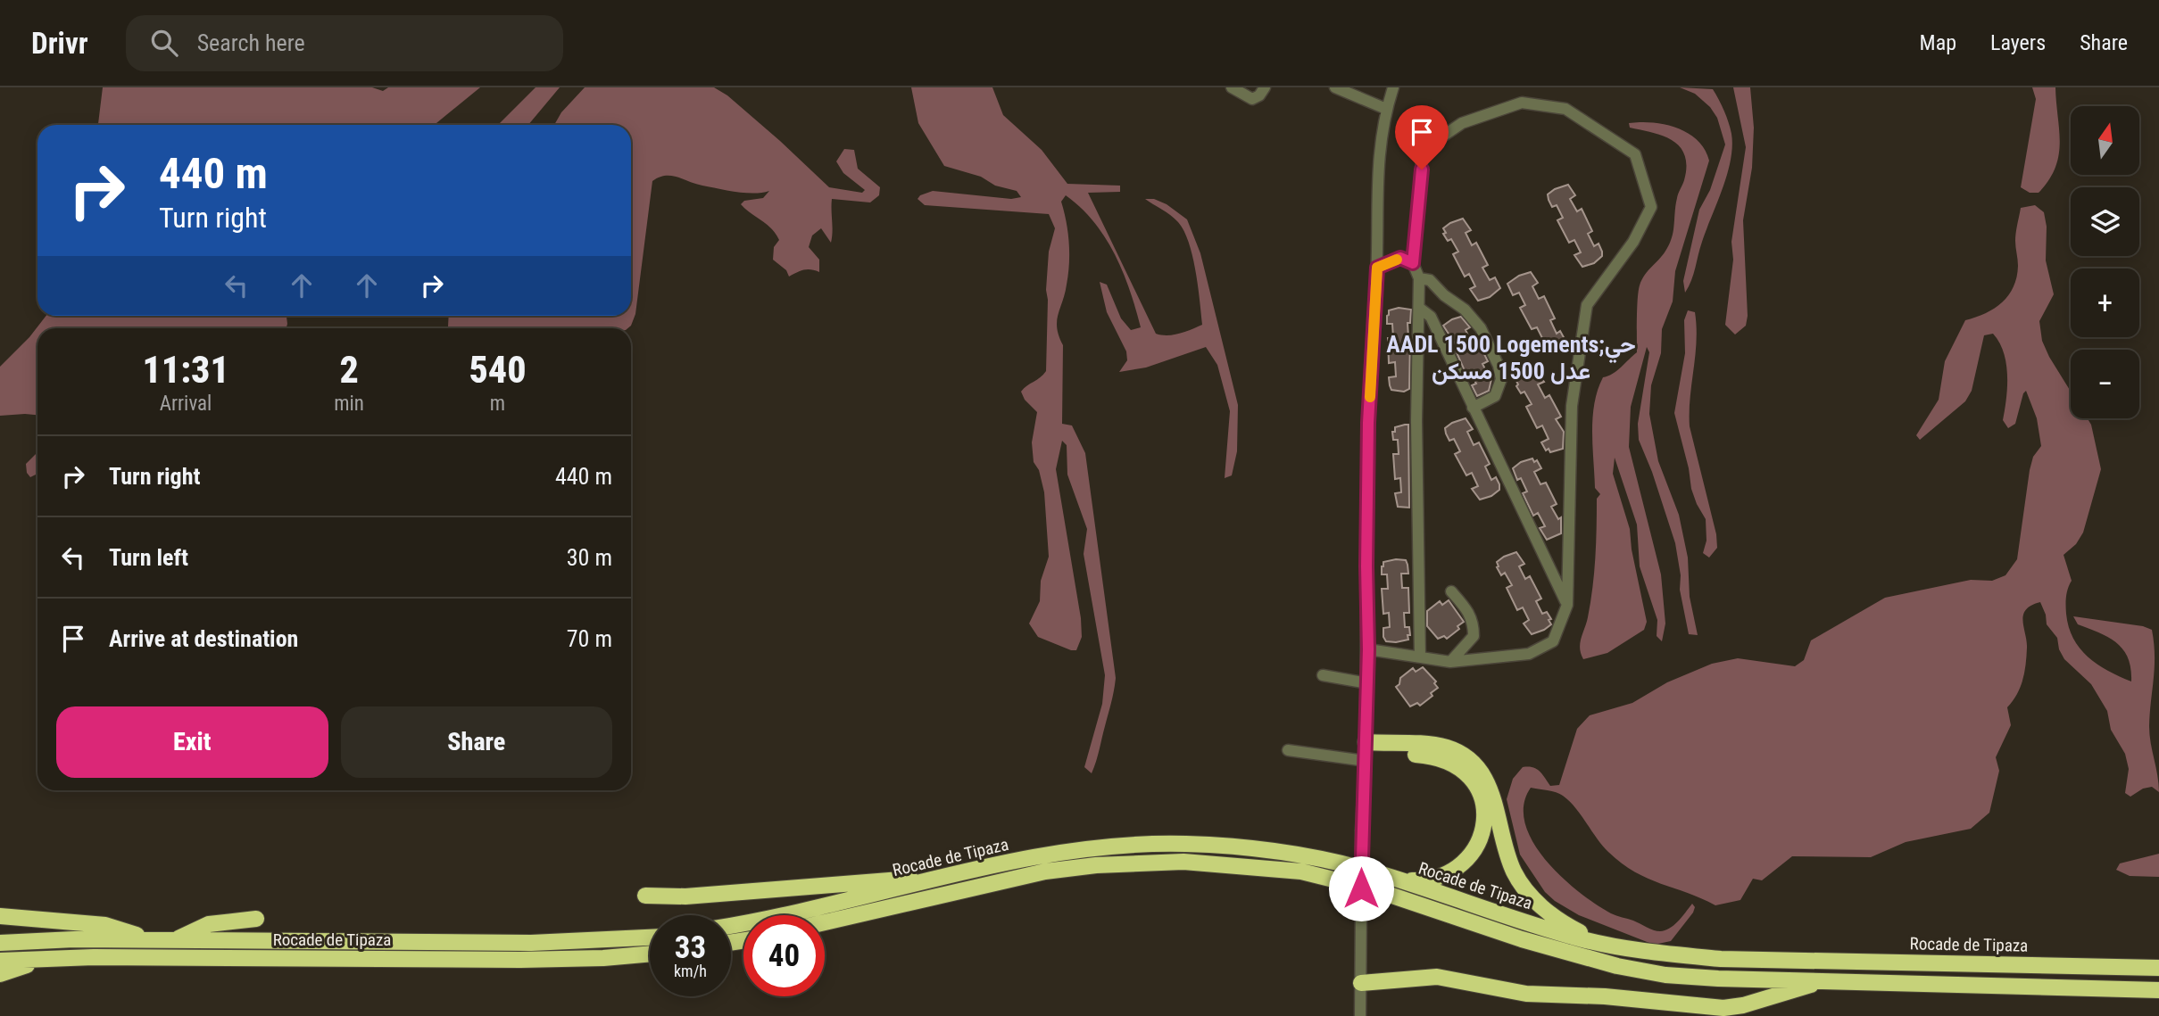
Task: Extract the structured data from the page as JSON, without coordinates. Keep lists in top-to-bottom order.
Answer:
{
  "streets": {
    "highway": ["Rocade de Tipaza"]
  },
  "districts": ["AADL 1500 Logements;حي عدل 1500 مسكن"],
  "north": "top",
  "page": {
    "header": "Drivr",
    "search": "Search here",
    "nav": ["Map", "Layers", "Share"],
    "map_buttons": ["+", "−"],
    "turn": ["440 m", "Turn right"],
    "eta": [
      "11:31",
      "Arrival",
      "2",
      "min",
      "540",
      "m"
    ],
    "list": [
      {
        "name": "Turn right",
        "value": "440 m"
      },
      {
        "name": "Turn left",
        "value": "30 m"
      },
      {
        "name": "Arrive at destination",
        "value": "70 m"
      }
    ],
    "buttons": ["Exit", "Share"],
    "speed": "33 km/h",
    "limit": "40"
  }
}
